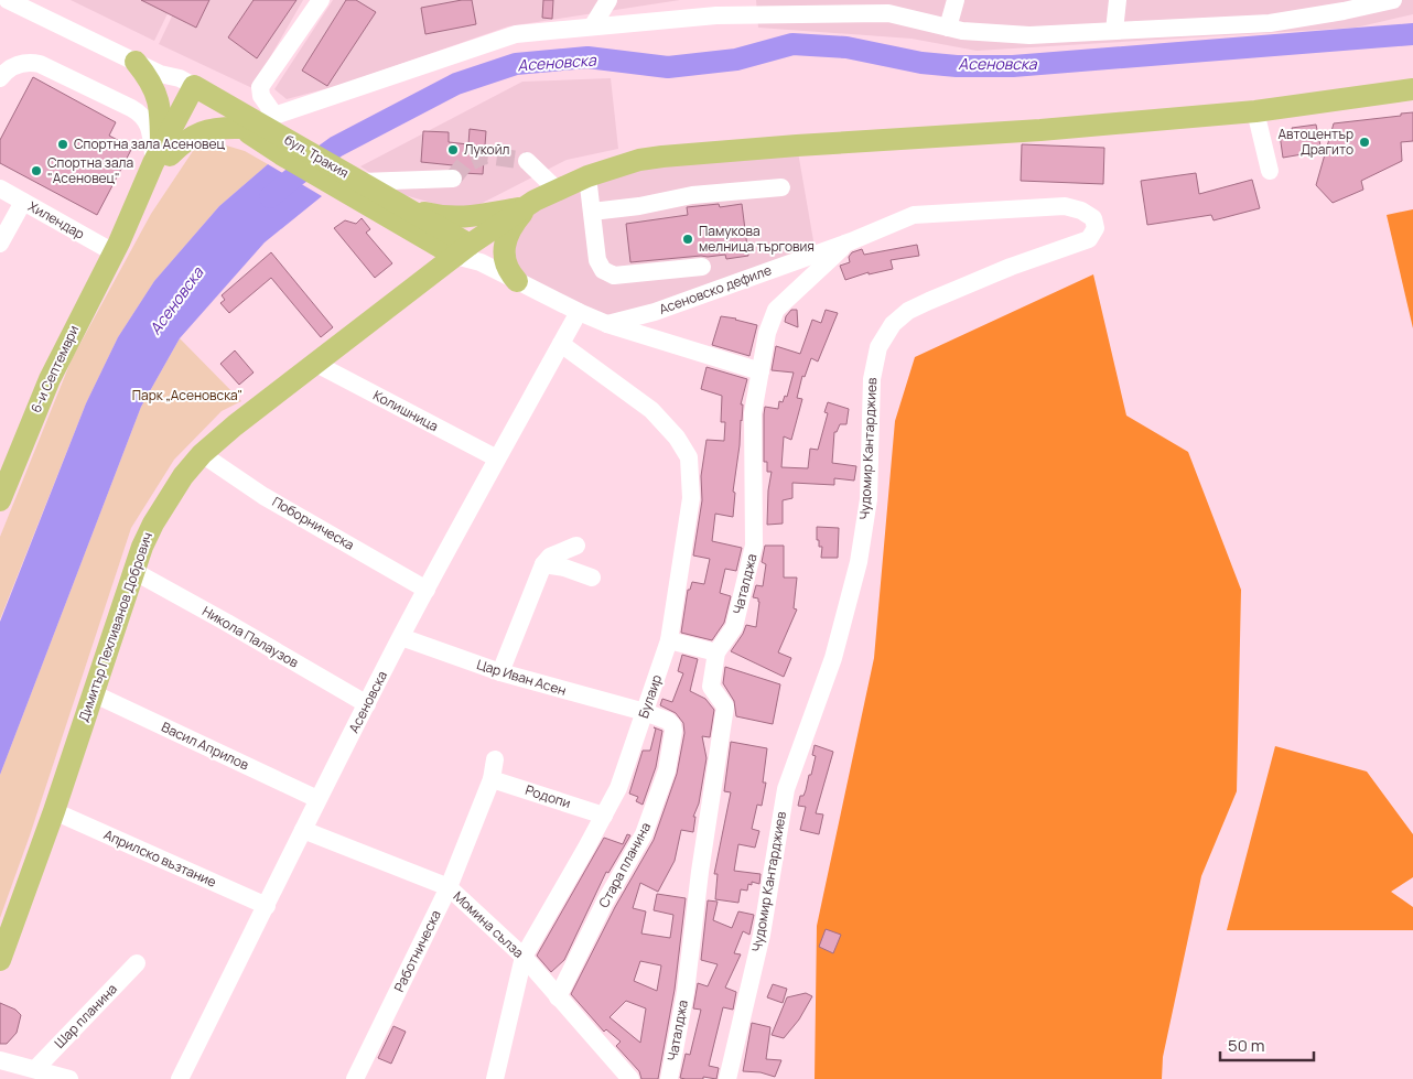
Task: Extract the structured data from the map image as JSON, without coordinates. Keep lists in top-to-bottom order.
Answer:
{
  "streets": {
    "main road": ["бул. Тракия", "6-и Септември", "Димитър Пехливанов Добрович"],
    "street": [
      "Хилендар",
      "Асеновско дефиле",
      "Колишница",
      "Чудомир Кантарджиев",
      "Поборническа",
      "Чаталджа",
      "Никола Палаузов",
      "Цар Иван Асен",
      "Булаир",
      "Асеновска",
      "Васил Априлов",
      "Родопи",
      "Априлско възтание",
      "Стара планина",
      "Момина сълза",
      "Работническа",
      "Шар планина"
    ]
  },
  "crossings": [
    ["бул. Тракия", "6-и Септември"],
    ["бул. Тракия", "Димитър Пехливанов Добрович"],
    ["Хилендар", "6-и Септември"],
    ["Асеновско дефиле", "Чудомир Кантарджиев"],
    ["Асеновско дефиле", "Чаталджа"],
    ["Колишница", "Димитър Пехливанов Добрович"],
    ["Колишница", "Асеновска"],
    ["Поборническа", "Димитър Пехливанов Добрович"],
    ["Поборническа", "Асеновска"],
    ["Димитър Пехливанов Добрович", "Никола Палаузов"],
    ["Димитър Пехливанов Добрович", "Васил Априлов"],
    ["Димитър Пехливанов Добрович", "Априлско възтание"],
    ["Никола Палаузов", "Асеновска"],
    ["Цар Иван Асен", "Булаир"],
    ["Цар Иван Асен", "Асеновска"],
    ["Цар Иван Асен", "Стара планина"],
    ["Булаир", "Асеновска"],
    ["Булаир", "Родопи"],
    ["Булаир", "Стара планина"],
    ["Булаир", "Момина сълза"],
    ["Асеновска", "Васил Априлов"],
    ["Асеновска", "Априлско възтание"],
    ["Асеновска", "Момина сълза"],
    ["Родопи", "Работническа"],
    ["Стара планина", "Момина сълза"],
    ["Момина сълза", "Работническа"]
  ],
  "water": ["Асеновска"],
  "parks": ["Парк „Асеновска\""],
  "places": [
    "Автоцентър Драгито",
    "Спортна зала Асеновец",
    "Лукойл",
    "Спортна зала \"Асеновец\"",
    "Памукова мелница търговия"
  ],
  "scale_bar": "50 m"
}
